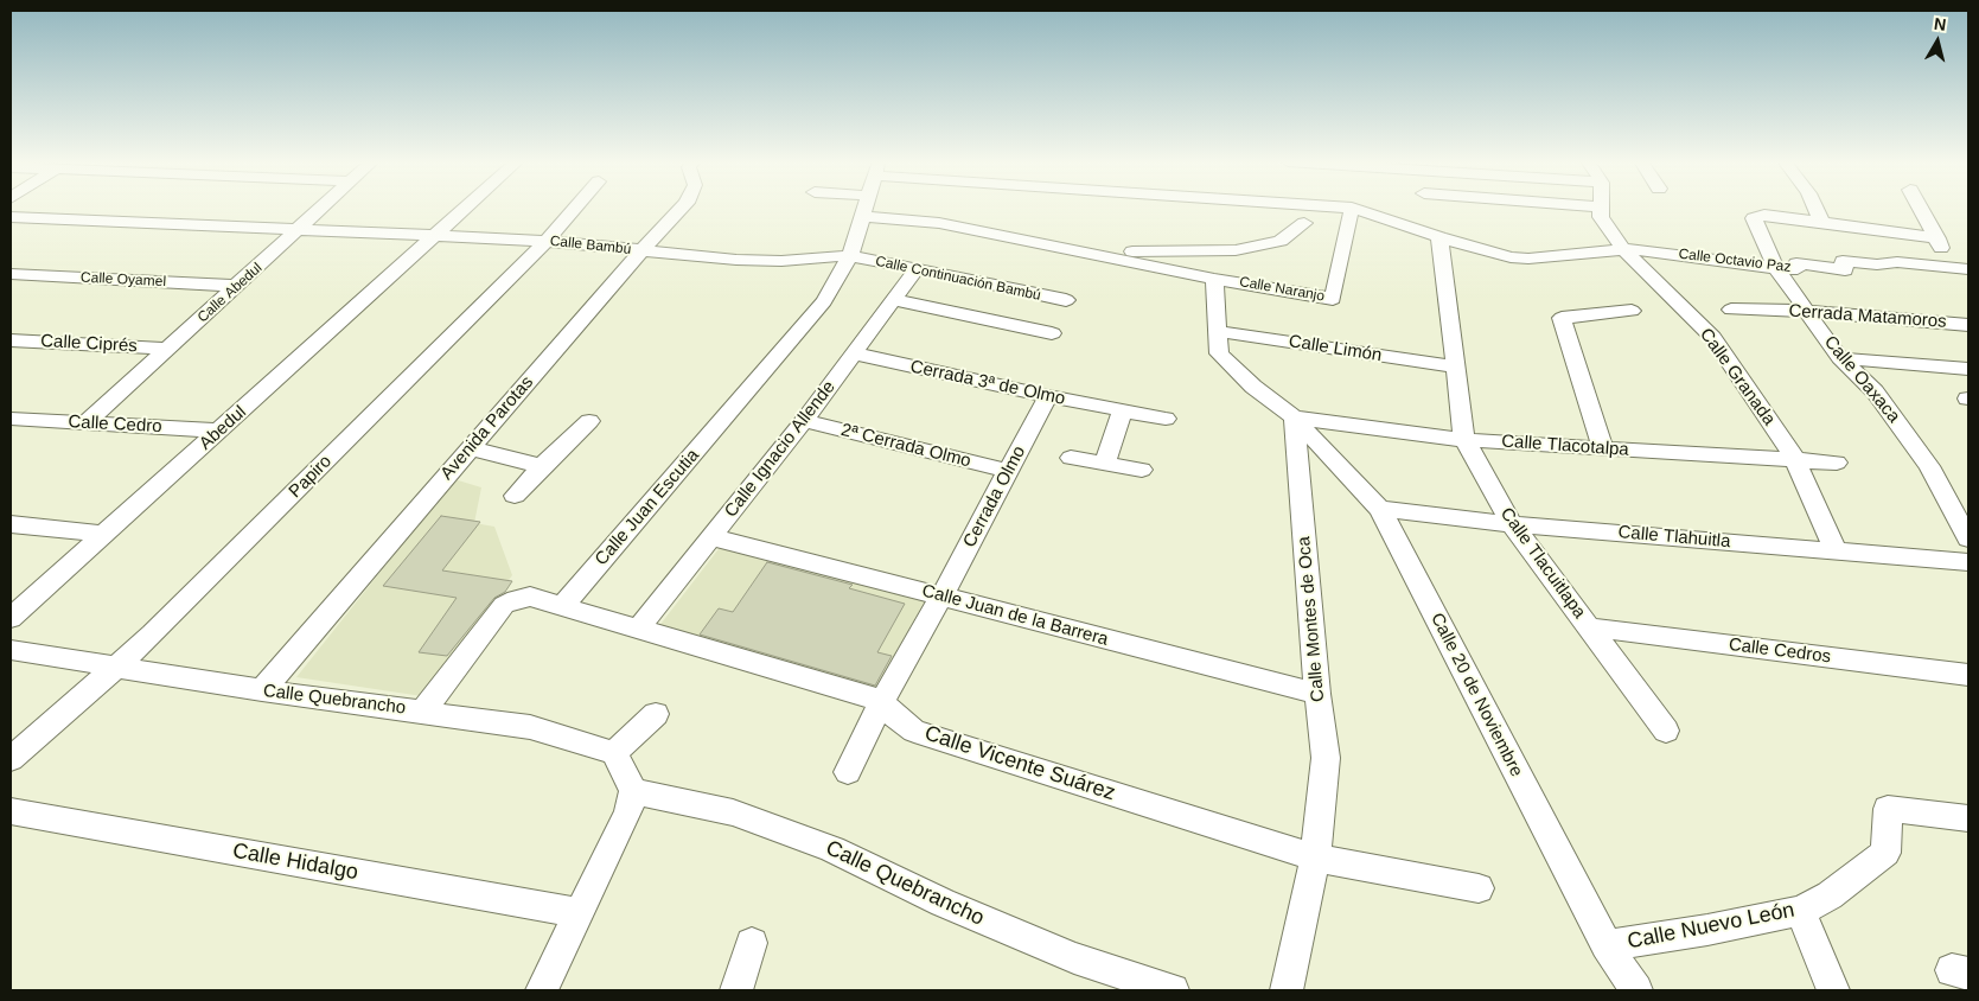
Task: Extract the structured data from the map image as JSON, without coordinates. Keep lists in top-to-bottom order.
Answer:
{
  "streets": {
    "street": [
      "Calle Bambú",
      "Calle Octavio Paz",
      "Calle Continuación Bambú",
      "Calle Oyamel",
      "Calle Naranjo",
      "Calle Abedul",
      "Cerrada Matamoros",
      "Calle Ciprés",
      "Calle Limón",
      "Calle Granada",
      "Calle Oaxaca",
      "Cerrada 3ª de Olmo",
      "Calle Cedro",
      "Abedul",
      "Avenida Parotas",
      "2ª Cerrada Olmo",
      "Calle Tlacotalpa",
      "Calle Ignacio Allende",
      "Papiro",
      "Cerrada Olmo",
      "Calle Juan Escutia",
      "Calle Tlahuitla",
      "Calle Tlacuitlapa",
      "Calle Juan de la Barrera",
      "Calle Montes de Oca",
      "Calle Cedros",
      "Calle 20 de Noviembre",
      "Calle Quebrancho",
      "Calle Vicente Suárez",
      "Calle Hidalgo",
      "Calle Nuevo León"
    ]
  },
  "crossings": [
    ["Calle Bambú", "Calle Continuación Bambú"],
    ["Calle Bambú", "Calle Abedul"],
    ["Calle Bambú", "Abedul"],
    ["Calle Bambú", "Avenida Parotas"],
    ["Calle Bambú", "Papiro"],
    ["Calle Bambú", "Calle Juan Escutia"],
    ["Calle Octavio Paz", "Calle Granada"],
    ["Calle Octavio Paz", "Calle Oaxaca"],
    ["Calle Continuación Bambú", "Calle Ignacio Allende"],
    ["Calle Continuación Bambú", "Calle Juan Escutia"],
    ["Calle Oyamel", "Calle Abedul"],
    ["Calle Naranjo", "Calle Juan Escutia"],
    ["Calle Abedul", "Calle Ciprés"],
    ["Calle Abedul", "Calle Cedro"],
    ["Cerrada Matamoros", "Calle Oaxaca"],
    ["Calle Limón", "Calle Tlacuitlapa"],
    ["Calle Granada", "Calle Tlacotalpa"],
    ["Calle Granada", "Calle Tlahuitla"],
    ["Cerrada 3ª de Olmo", "Calle Ignacio Allende"],
    ["Cerrada 3ª de Olmo", "Cerrada Olmo"],
    ["Calle Cedro", "Abedul"],
    ["Avenida Parotas", "Calle Quebrancho"],
    ["2ª Cerrada Olmo", "Calle Ignacio Allende"],
    ["2ª Cerrada Olmo", "Cerrada Olmo"],
    ["Calle Tlacotalpa", "Calle Tlacuitlapa"],
    ["Calle Tlacotalpa", "Calle Montes de Oca"],
    ["Calle Tlacotalpa", "Calle 20 de Noviembre"],
    ["Calle Ignacio Allende", "Calle Juan de la Barrera"],
    ["Calle Ignacio Allende", "Calle Vicente Suárez"],
    ["Papiro", "Calle Quebrancho"],
    ["Cerrada Olmo", "Calle Juan de la Barrera"],
    ["Cerrada Olmo", "Calle Vicente Suárez"],
    ["Calle Juan Escutia", "Calle Vicente Suárez"],
    ["Calle Tlahuitla", "Calle Tlacuitlapa"],
    ["Calle Tlahuitla", "Calle 20 de Noviembre"],
    ["Calle Tlacuitlapa", "Calle Cedros"],
    ["Calle Juan de la Barrera", "Calle Montes de Oca"],
    ["Calle Montes de Oca", "Calle 20 de Noviembre"],
    ["Calle Montes de Oca", "Calle Vicente Suárez"],
    ["Calle 20 de Noviembre", "Calle Nuevo León"]
  ],
  "north": "top"
}
